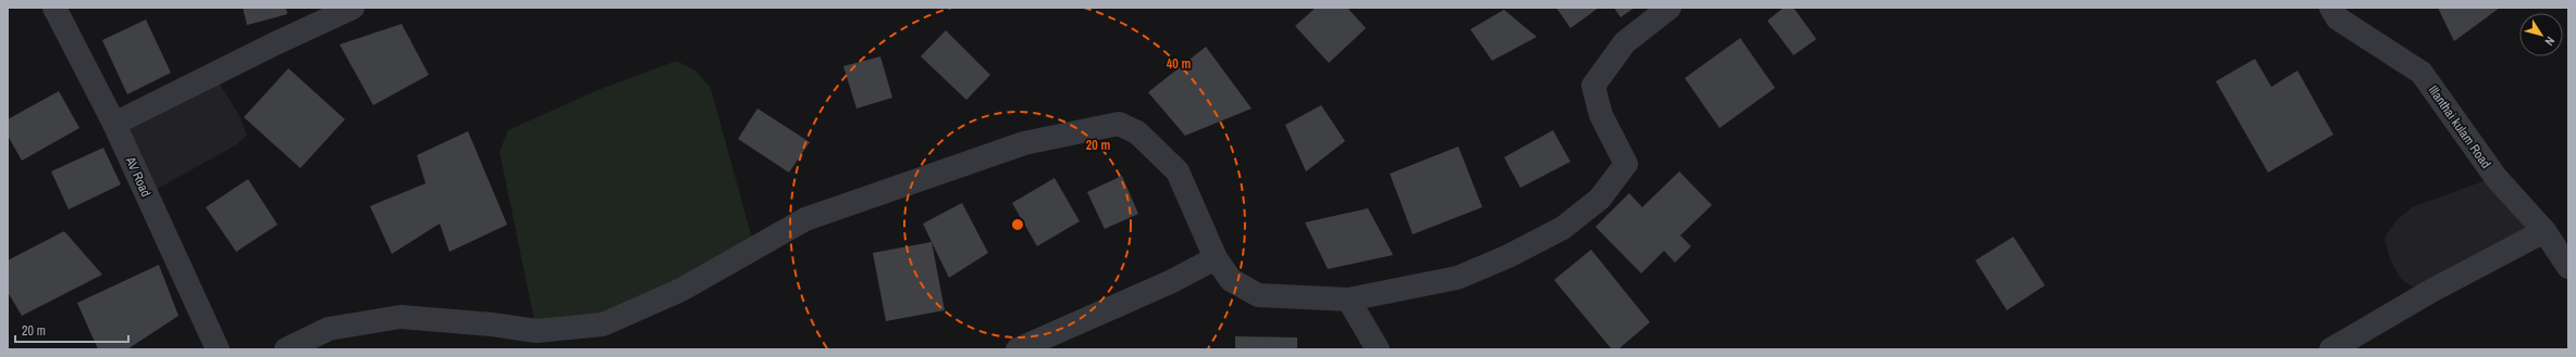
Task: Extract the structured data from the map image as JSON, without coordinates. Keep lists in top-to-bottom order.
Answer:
{
  "streets": {
    "street": ["Illanthai kulam Road", "AV Road"]
  },
  "scale_bar": "20 m",
  "north": "bottom right",
  "rings": ["40 m", "20 m"]
}
